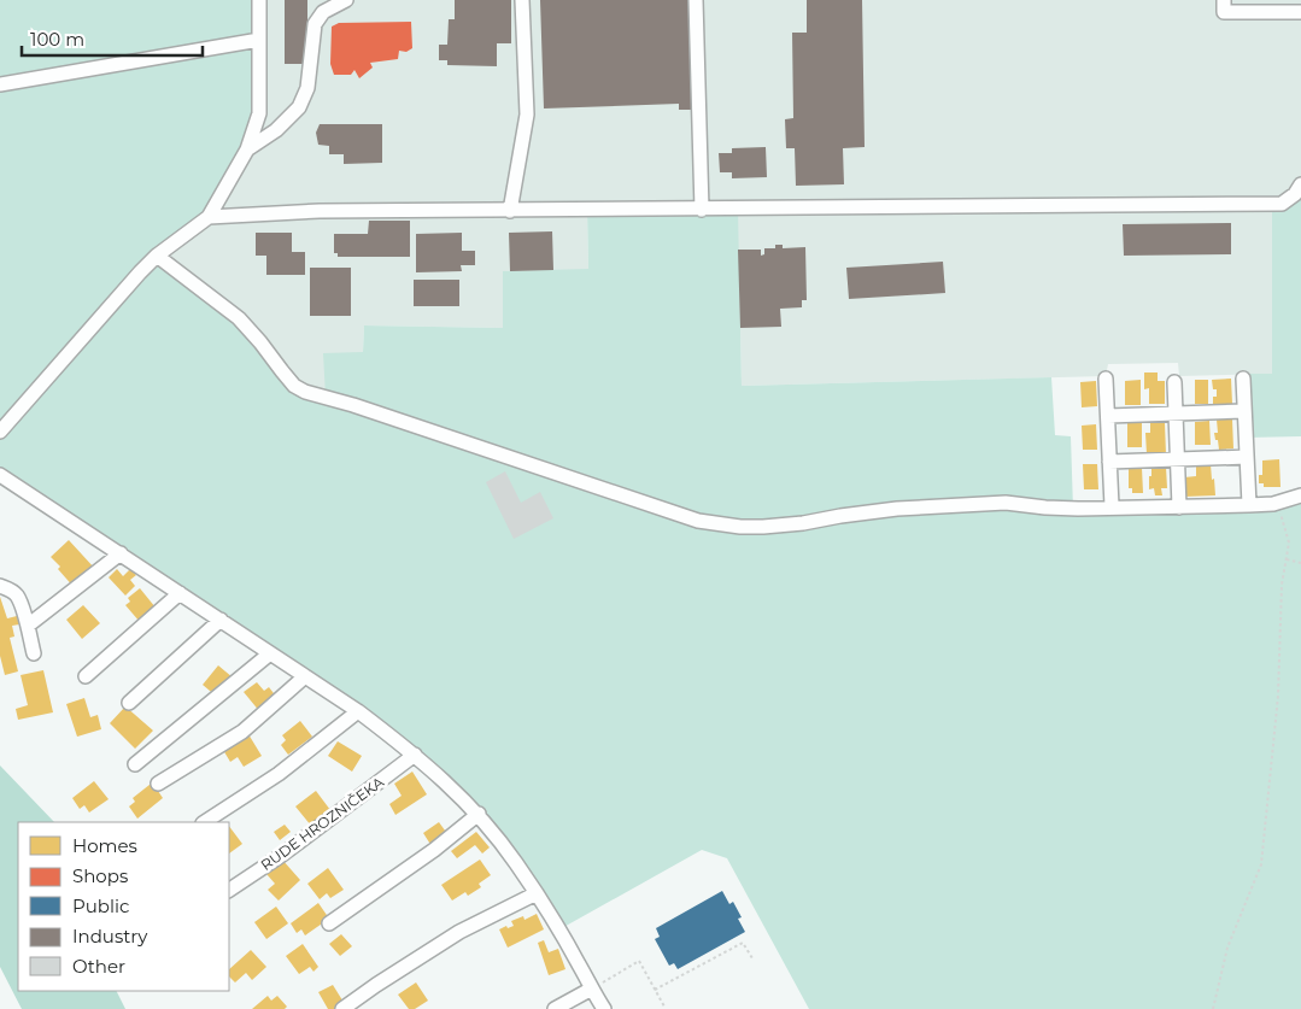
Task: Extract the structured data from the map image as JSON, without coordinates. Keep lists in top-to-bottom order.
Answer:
{
  "streets": {
    "street": ["RUDE HROZNIČEKA"]
  },
  "legend": [
    "Homes",
    "Shops",
    "Public",
    "Industry",
    "Other"
  ],
  "scale_bar": "100 m"
}
